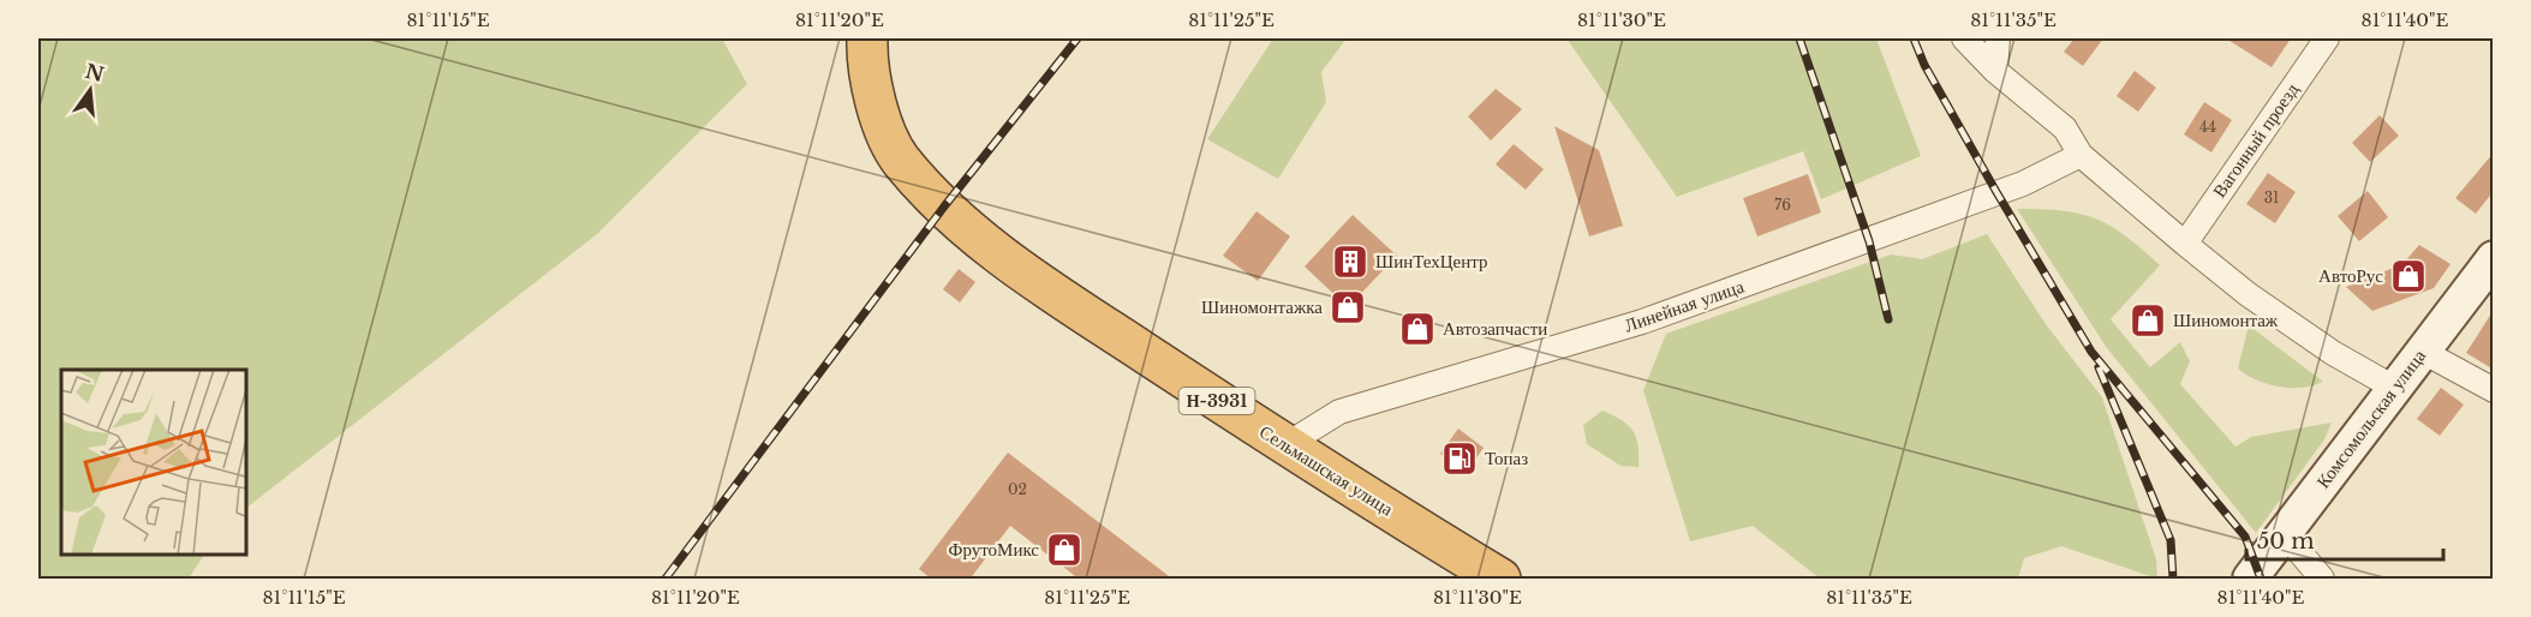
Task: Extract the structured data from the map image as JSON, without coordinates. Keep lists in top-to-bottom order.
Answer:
{
  "streets": {
    "highway": ["Н-3931", "Сельмашская улица"],
    "main road": ["Комсомольская улица"],
    "street": ["Вагонный проезд", "Линейная улица"]
  },
  "crossings": [
    ["Линейная улица", "Сельмашская улица"]
  ],
  "places": {
    "building": ["ШинТехЦентр"],
    "shop": [
      "АвтоРус",
      "Шиномонтажка",
      "Шиномонтаж",
      "Автозапчасти",
      "ФрутоМикс"
    ],
    "fuel station": ["Топаз"]
  },
  "house_numbers": [
    "44",
    "31",
    "76",
    "02"
  ],
  "scale_bar": "50 m",
  "north": "top",
  "coordinates": [
    "81°11'15\"E",
    "81°11'20\"E",
    "81°11'25\"E",
    "81°11'30\"E",
    "81°11'35\"E",
    "81°11'40\"E"
  ]
}
